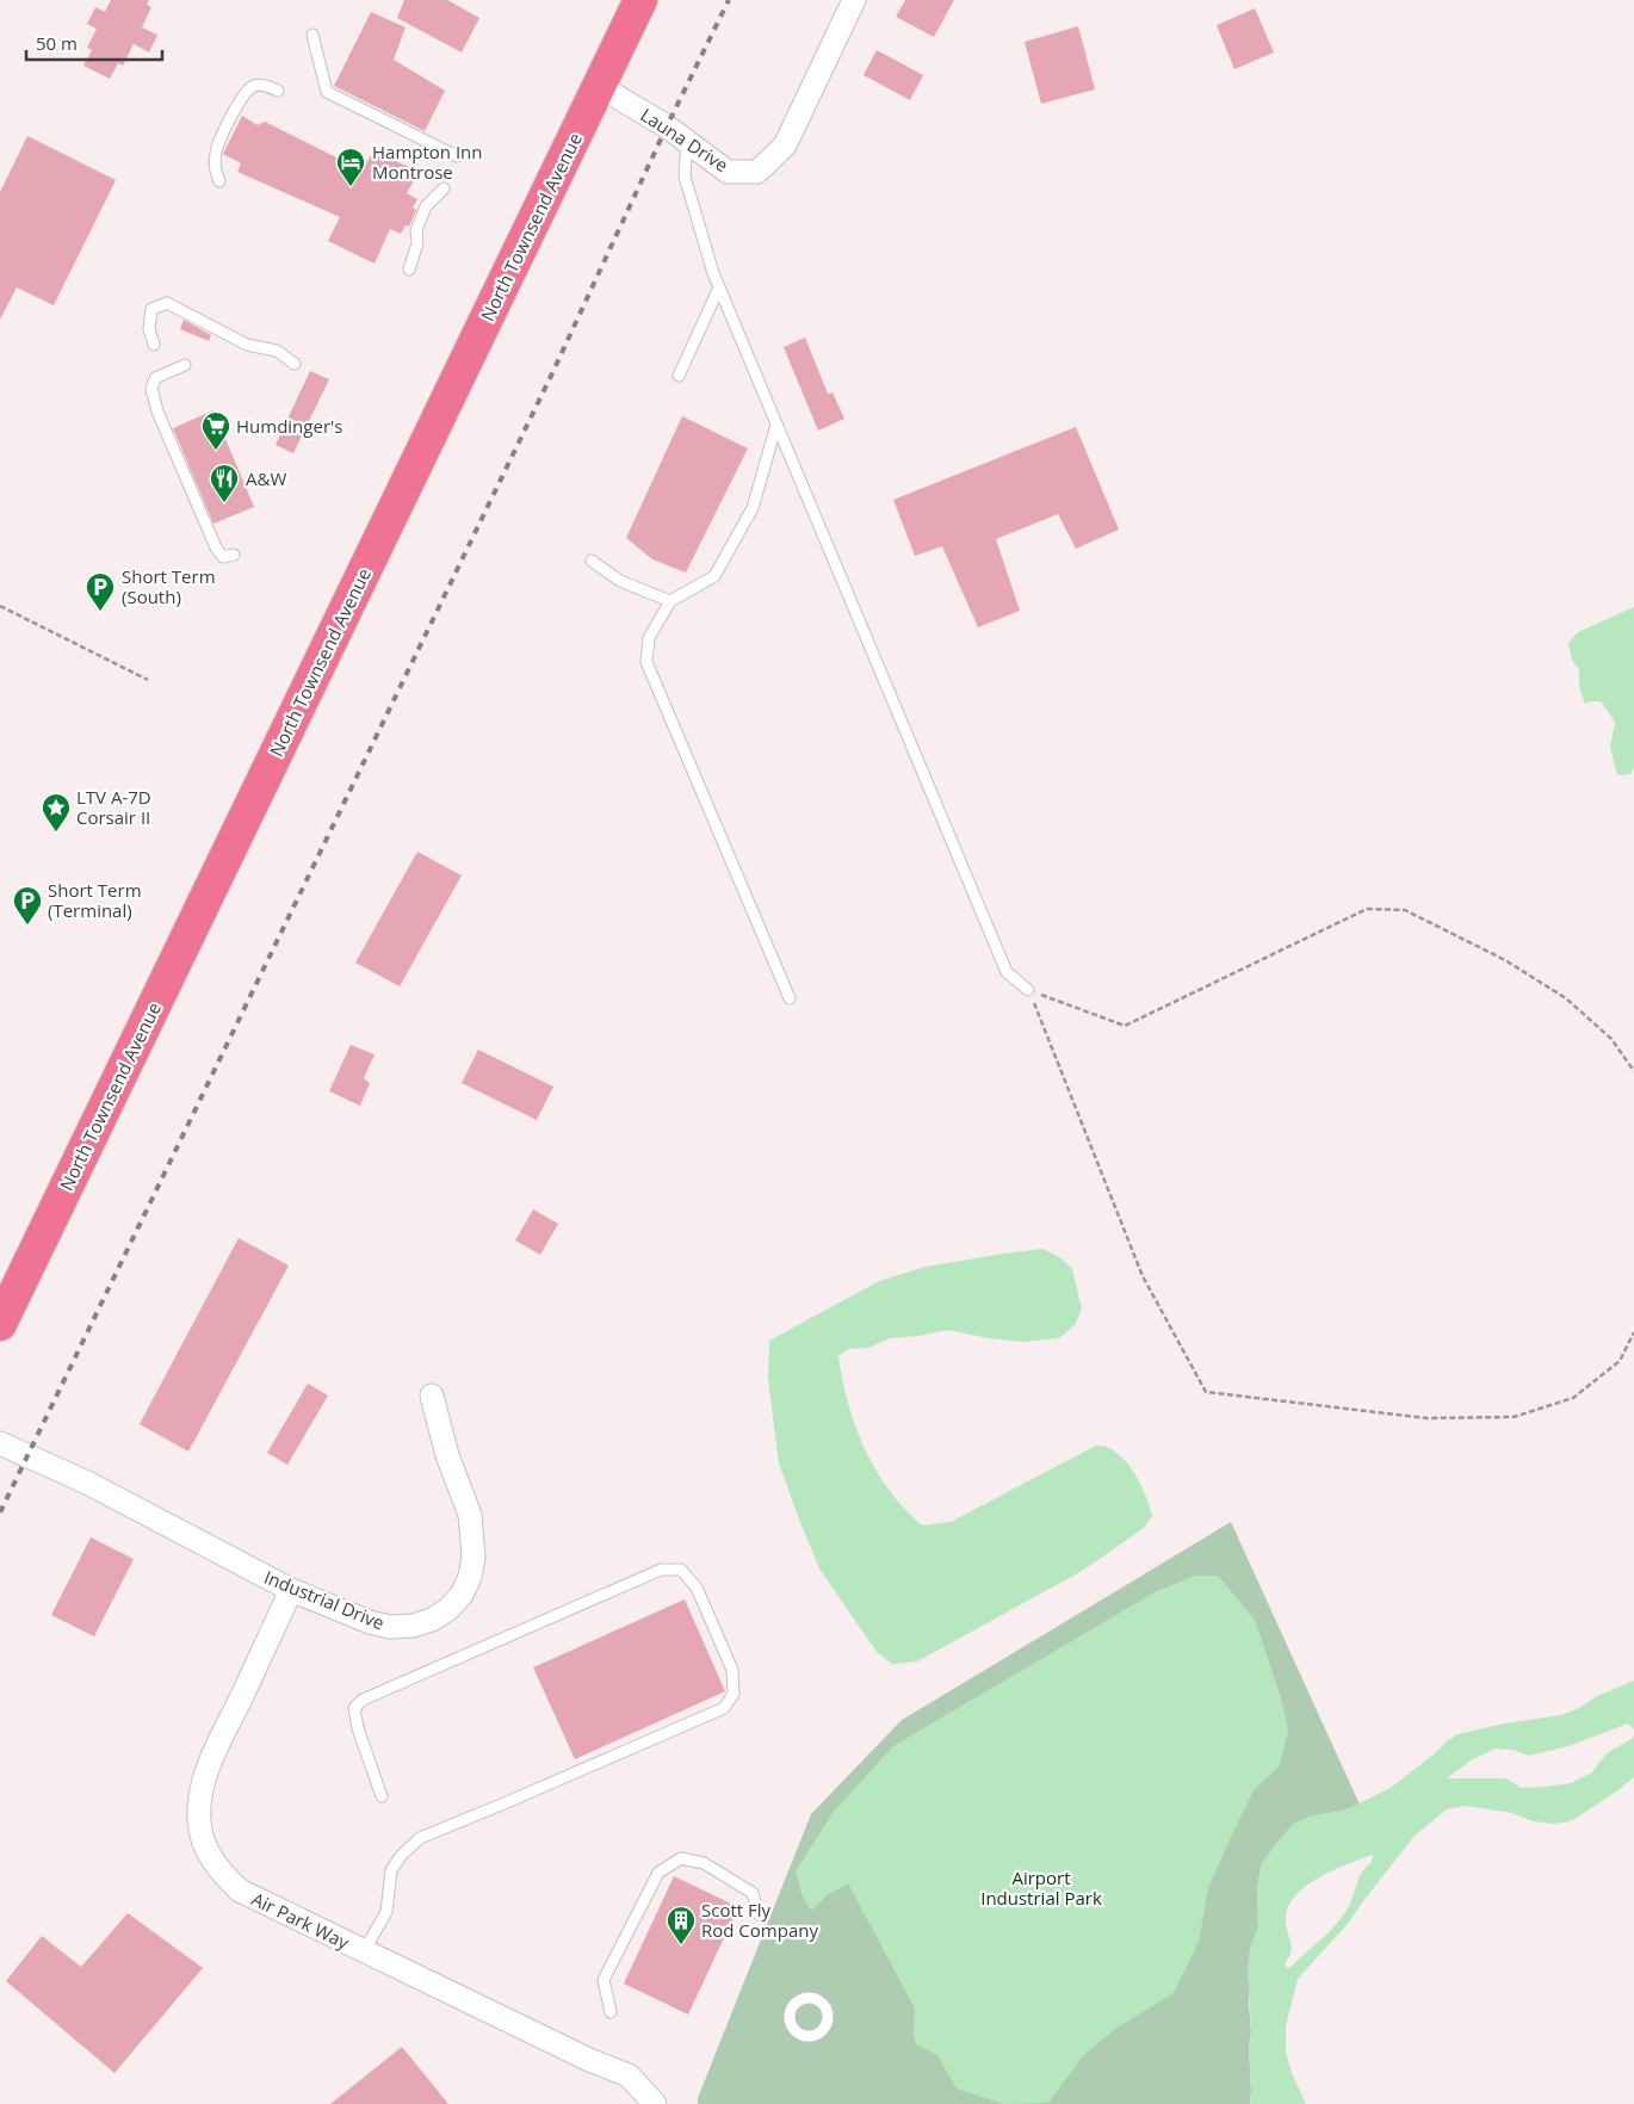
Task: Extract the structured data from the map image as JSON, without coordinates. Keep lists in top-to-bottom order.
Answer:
{
  "streets": {
    "highway": ["North Townsend Avenue"],
    "street": ["Launa Drive", "Industrial Drive", "Air Park Way"]
  },
  "crossings": [
    ["Launa Drive", "North Townsend Avenue"],
    ["Industrial Drive", "Air Park Way"]
  ],
  "parks": ["Airport Industrial Park"],
  "places": {
    "hotel": ["Hampton Inn Montrose"],
    "supermarket": ["Humdinger's"],
    "restaurant": ["A&W"],
    "parking": ["Short Term (South)", "Short Term (Terminal)"],
    "place": ["LTV A-7D Corsair II"],
    "building": ["Scott Fly Rod Company"]
  },
  "scale_bar": "50 m"
}
